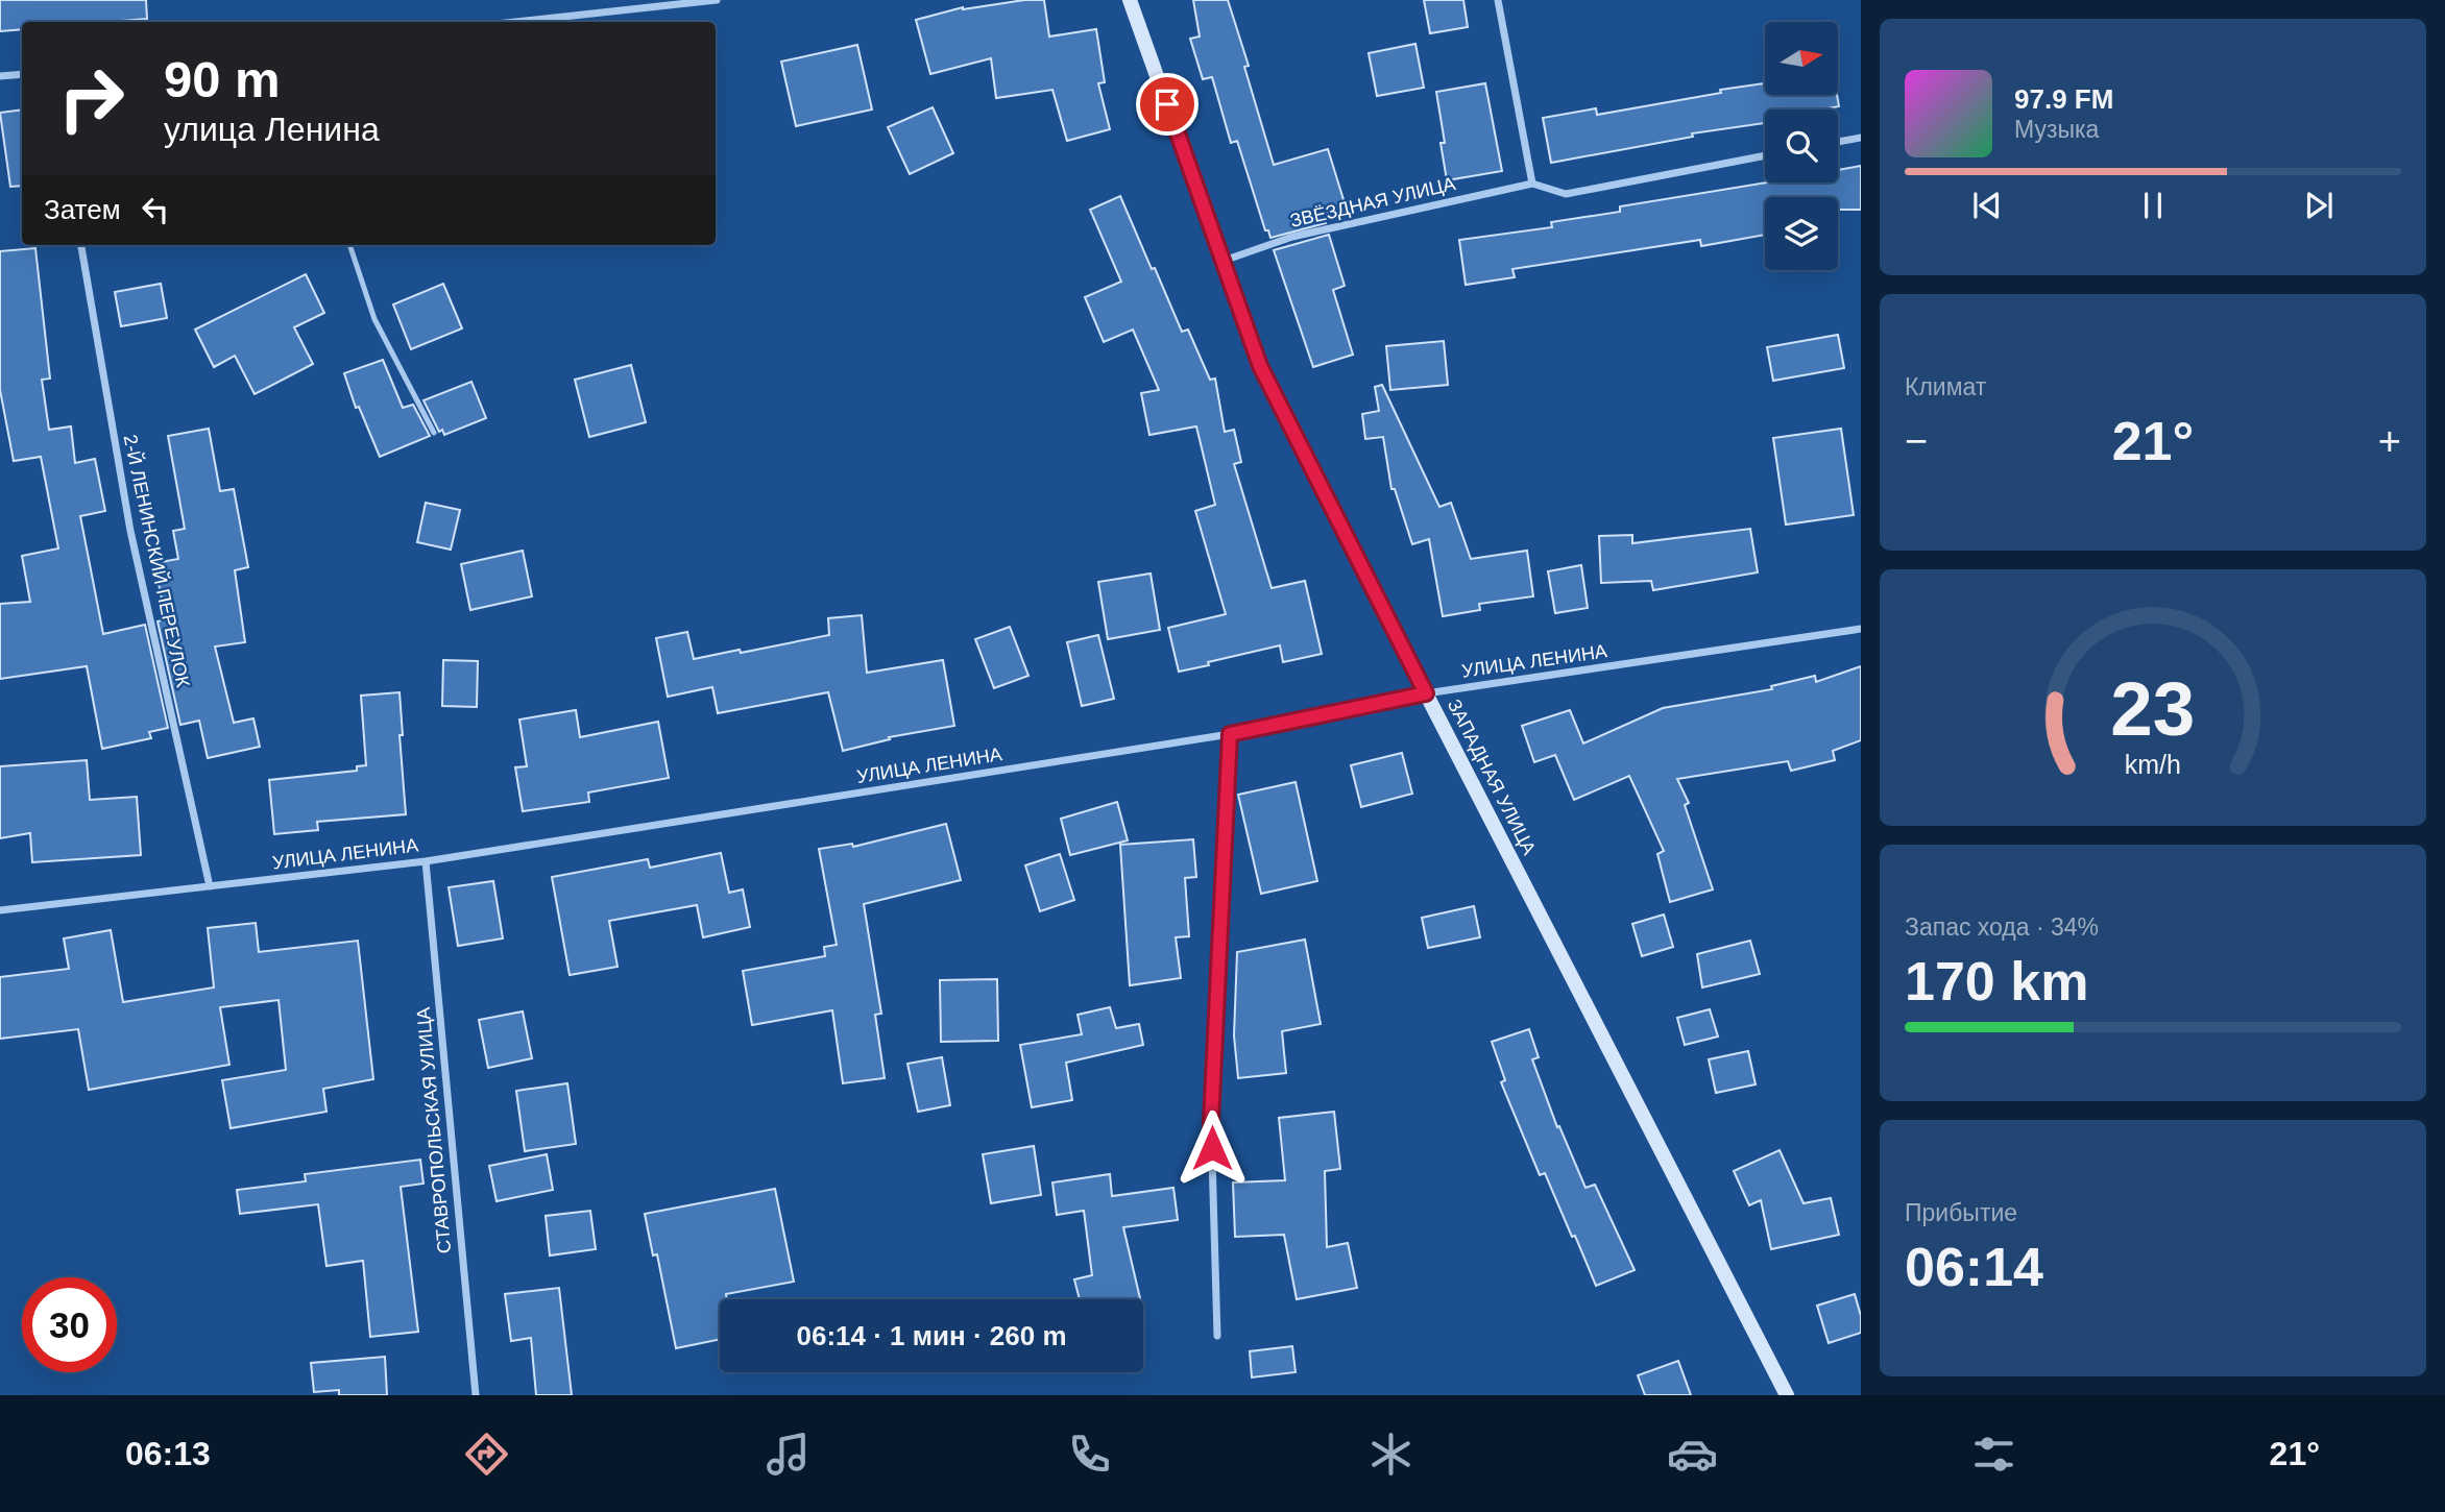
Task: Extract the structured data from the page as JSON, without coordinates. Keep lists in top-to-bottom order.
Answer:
{
  "streets": {
    "main road": ["ЗАПАДНАЯ УЛИЦА"],
    "street": [
      "ЗВЁЗДНАЯ УЛИЦА",
      "2-Й ЛЕНИНСКИЙ ПЕРЕУЛОК",
      "УЛИЦА ЛЕНИНА",
      "СТАВРОПОЛЬСКАЯ УЛИЦА"
    ]
  },
  "crossings": [
    ["ЗВЁЗДНАЯ УЛИЦА", "ЗАПАДНАЯ УЛИЦА"],
    ["2-Й ЛЕНИНСКИЙ ПЕРЕУЛОК", "УЛИЦА ЛЕНИНА"],
    ["УЛИЦА ЛЕНИНА", "ЗАПАДНАЯ УЛИЦА"],
    ["УЛИЦА ЛЕНИНА", "СТАВРОПОЛЬСКАЯ УЛИЦА"]
  ],
  "north": "right",
  "page": {
    "turn": ["90 m", "улица Ленина"],
    "song": ["97.9 FM", "Музыка"],
    "then": "Затем",
    "tile": [
      "Климат",
      ["Запас хода · 34%", "170 km"],
      ["Прибытие", "06:14"]
    ],
    "heat": ["−", "21°", "+"],
    "limit": "30",
    "trip": "06:14 · 1 мин · 260 m",
    "tabs": ["06:13", "21°"],
    "gauge": ["23", "km/h"]
  }
}
